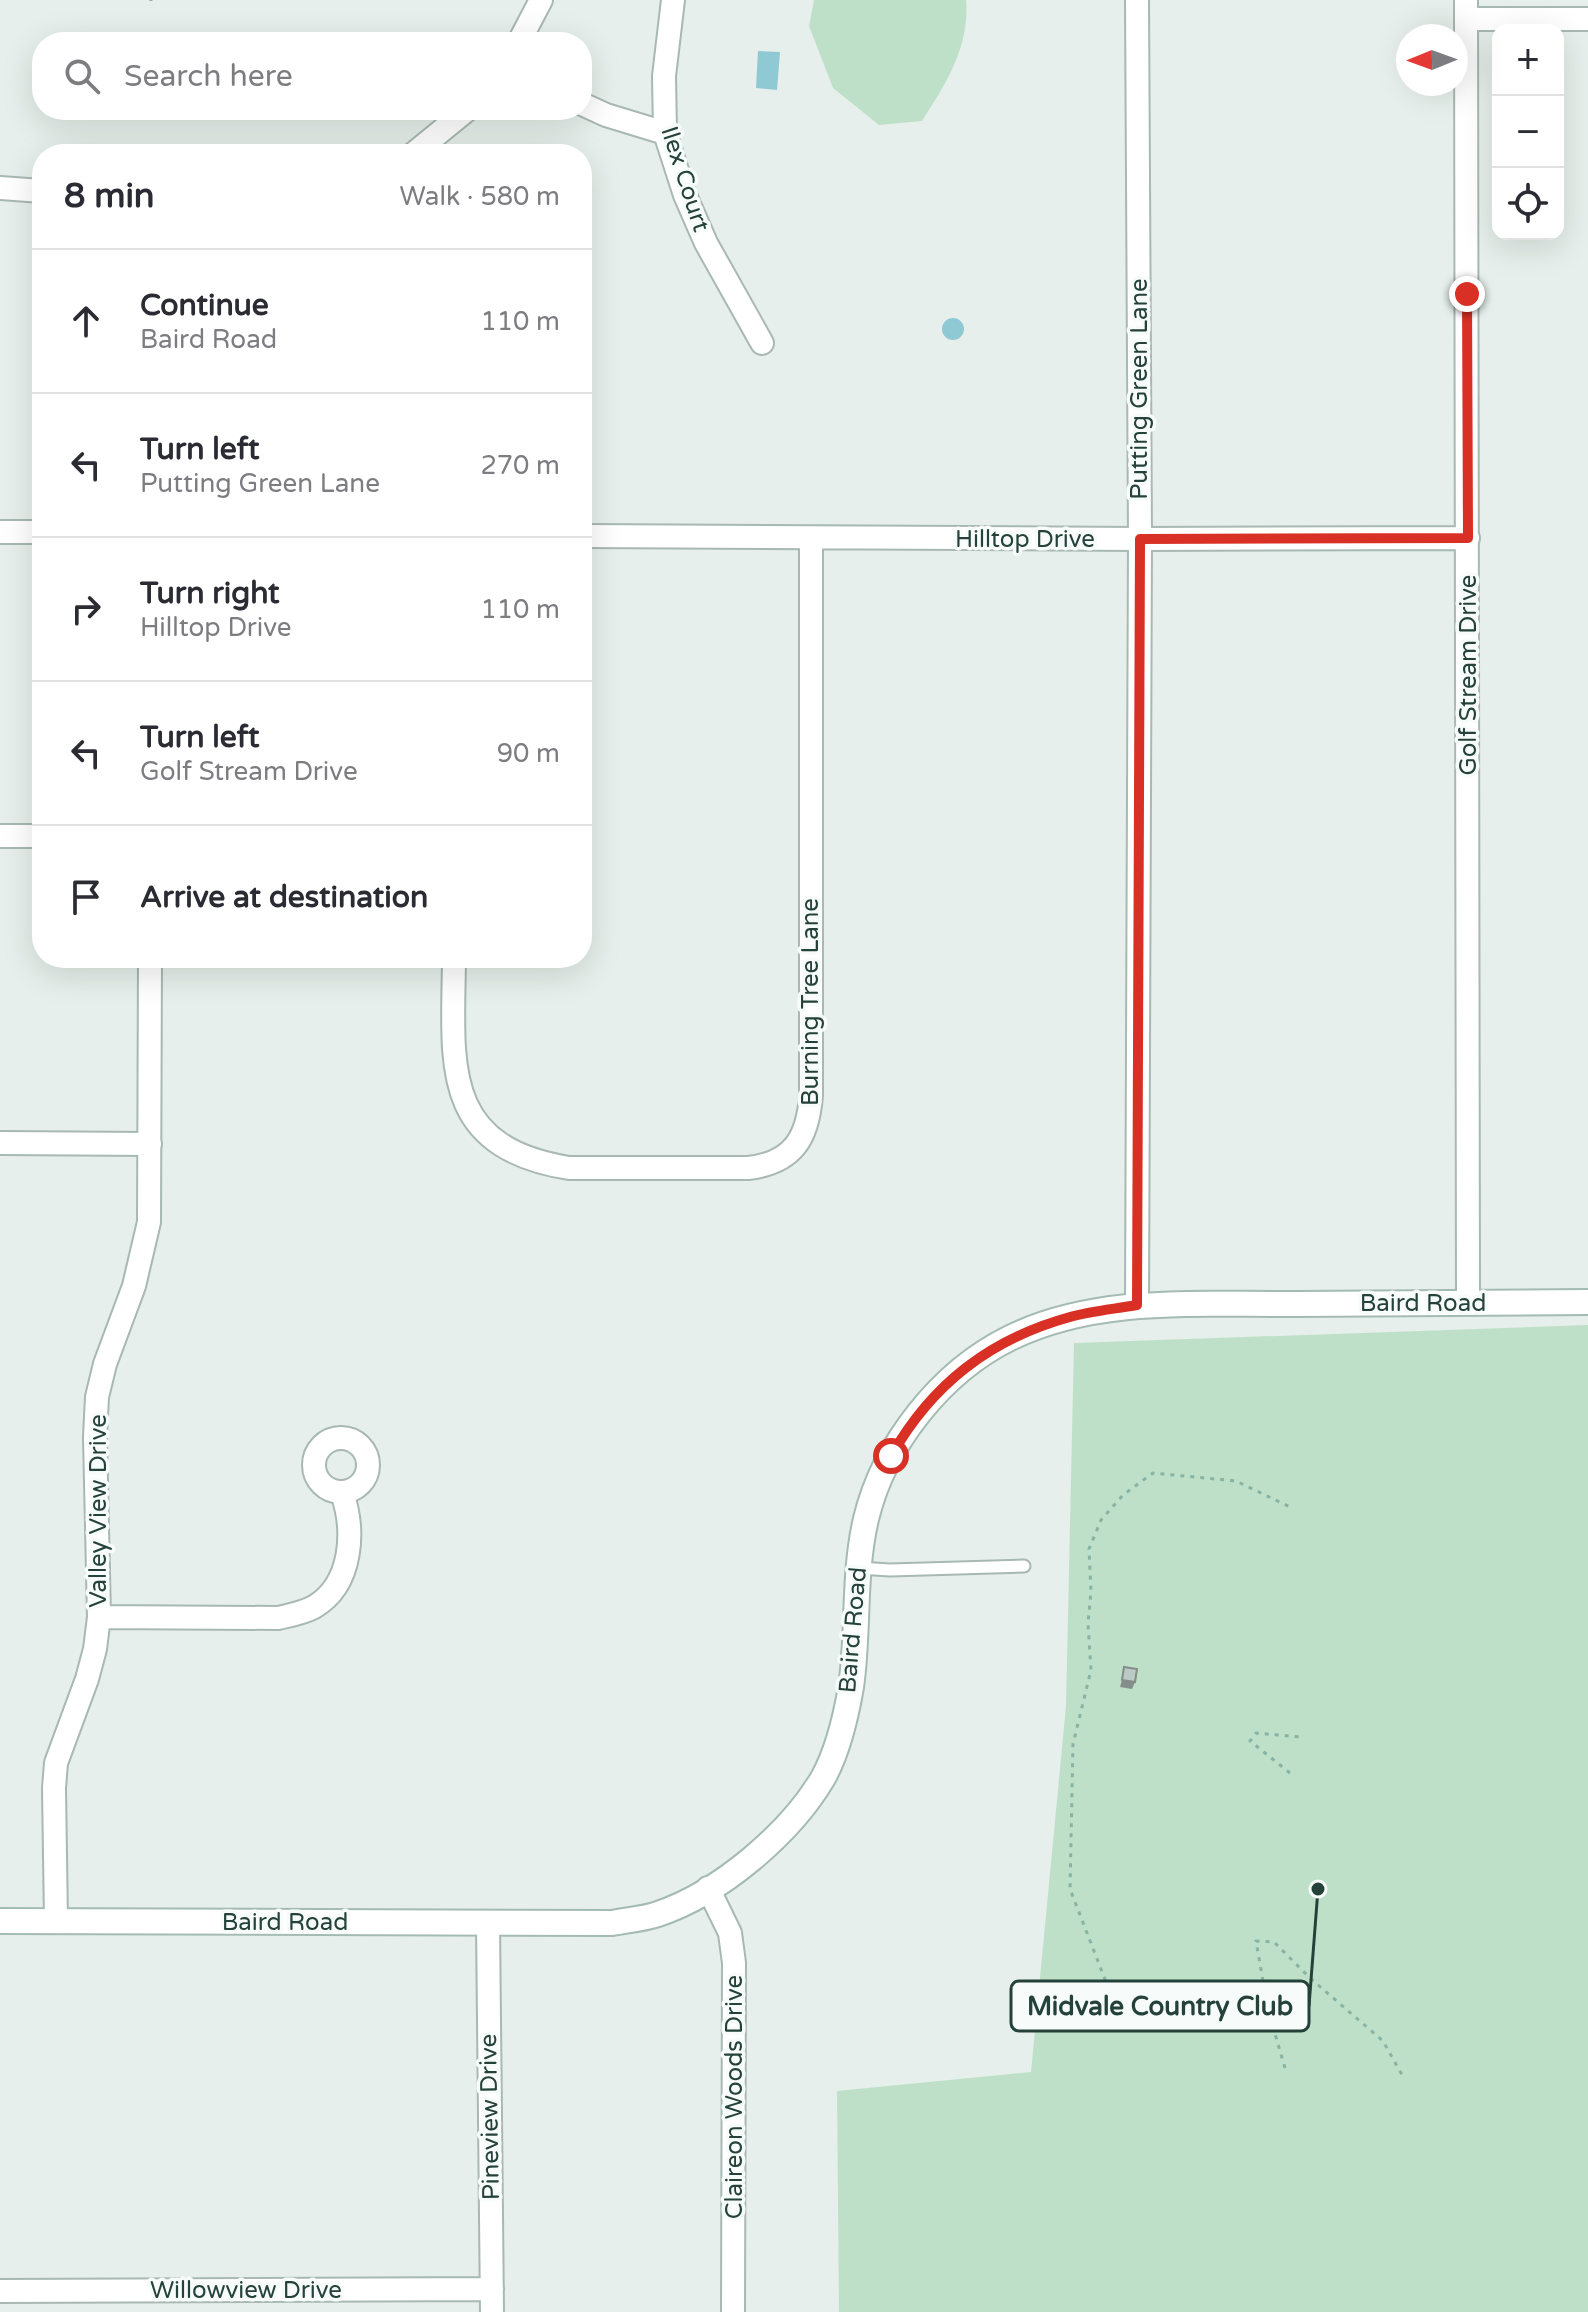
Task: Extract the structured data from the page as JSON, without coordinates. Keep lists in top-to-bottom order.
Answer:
{
  "streets": {
    "street": [
      "Ilex Court",
      "Putting Green Lane",
      "Hilltop Drive",
      "Golf Stream Drive",
      "Burning Tree Lane",
      "Baird Road",
      "Valley View Drive",
      "Claireon Woods Drive",
      "Pineview Drive",
      "Willowview Drive"
    ]
  },
  "crossings": [
    ["Putting Green Lane", "Hilltop Drive"],
    ["Putting Green Lane", "Baird Road"],
    ["Hilltop Drive", "Golf Stream Drive"],
    ["Hilltop Drive", "Burning Tree Lane"],
    ["Golf Stream Drive", "Baird Road"],
    ["Baird Road", "Valley View Drive"],
    ["Baird Road", "Claireon Woods Drive"],
    ["Baird Road", "Pineview Drive"],
    ["Pineview Drive", "Willowview Drive"]
  ],
  "places": ["Midvale Country Club"],
  "north": "left",
  "page": {
    "map_buttons": ["+", "−"],
    "search": "Search here",
    "heading": ["8 min", "Walk · 580 m"],
    "list": [
      ["Continue", "Baird Road", "110 m"],
      ["Turn left", "Putting Green Lane", "270 m"],
      ["Turn right", "Hilltop Drive", "110 m"],
      ["Turn left", "Golf Stream Drive", "90 m"],
      "Arrive at destination"
    ]
  }
}
